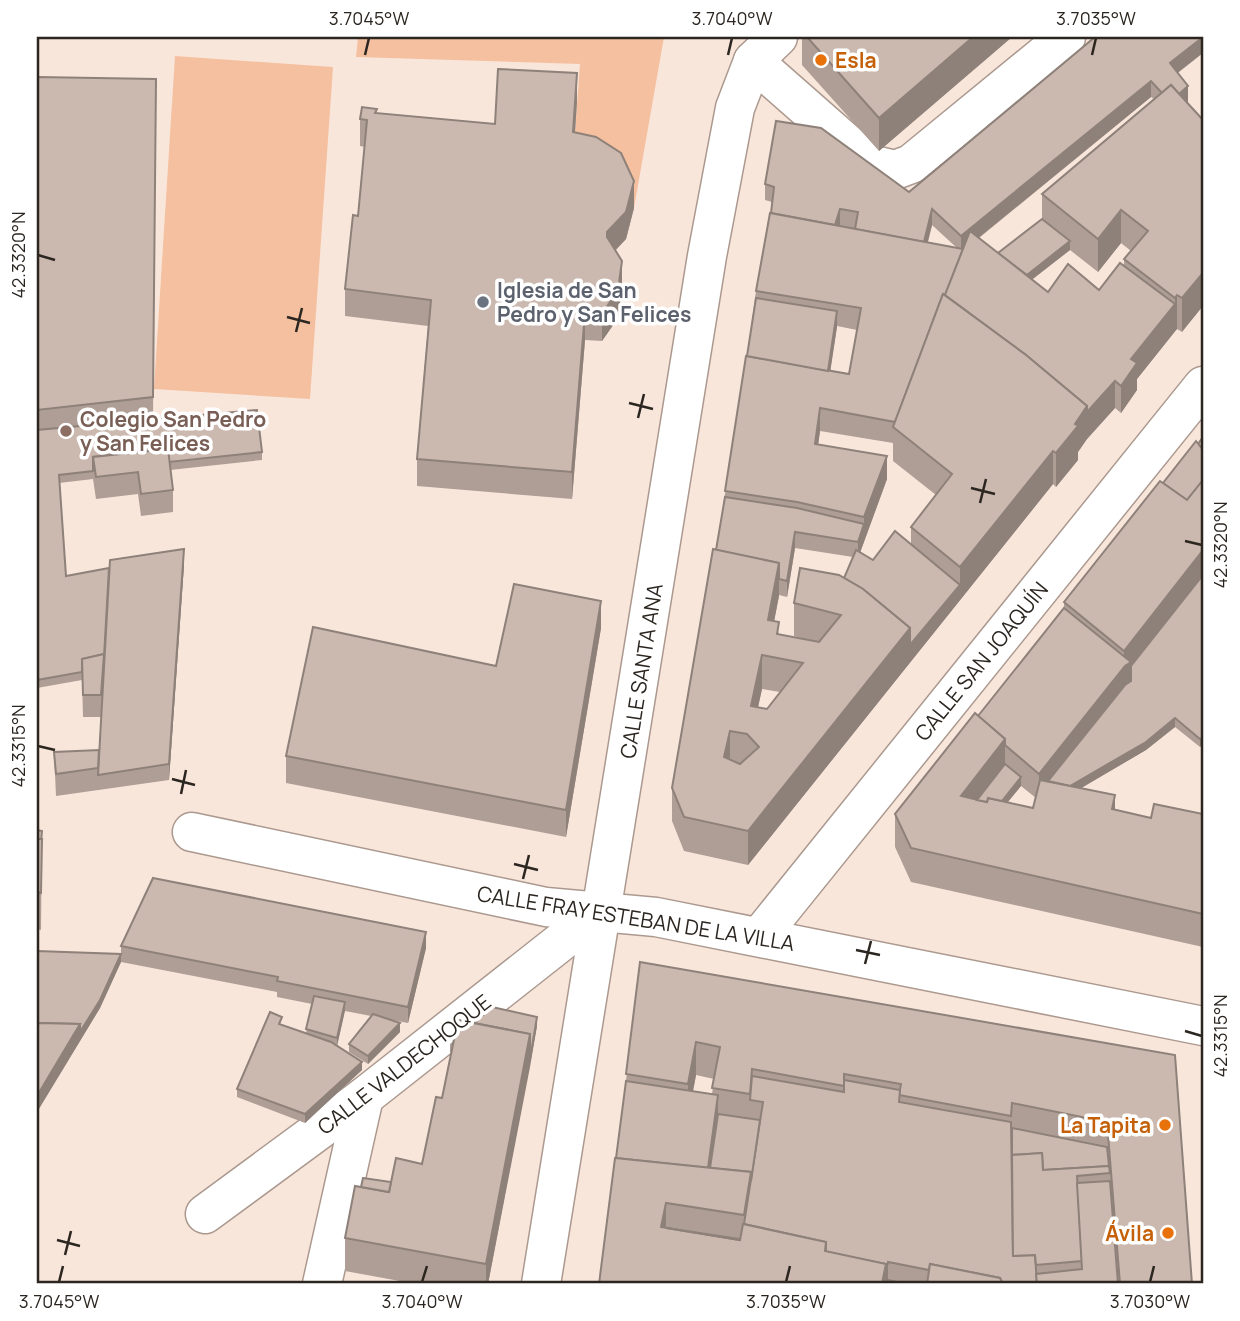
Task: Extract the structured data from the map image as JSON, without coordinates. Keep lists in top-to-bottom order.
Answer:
{
  "streets": {
    "street": [
      "CALLE SAN JOAQUÍN",
      "CALLE SANTA ANA",
      "CALLE FRAY ESTEBAN DE LA VILLA",
      "CALLE VALDECHOQUE"
    ]
  },
  "crossings": [
    ["CALLE SAN JOAQUÍN", "CALLE FRAY ESTEBAN DE LA VILLA"],
    ["CALLE SANTA ANA", "CALLE FRAY ESTEBAN DE LA VILLA"],
    ["CALLE SANTA ANA", "CALLE VALDECHOQUE"],
    ["CALLE FRAY ESTEBAN DE LA VILLA", "CALLE VALDECHOQUE"]
  ],
  "places": [
    "Esla",
    "Iglesia de San Pedro y San Felices",
    "Colegio San Pedro y San Felices",
    "La Tapita",
    "Ávila"
  ],
  "coordinates": [
    "3.7045°W",
    "3.7040°W",
    "3.7035°W",
    "42.3320°N",
    "42.3315°N",
    "3.7030°W"
  ]
}
